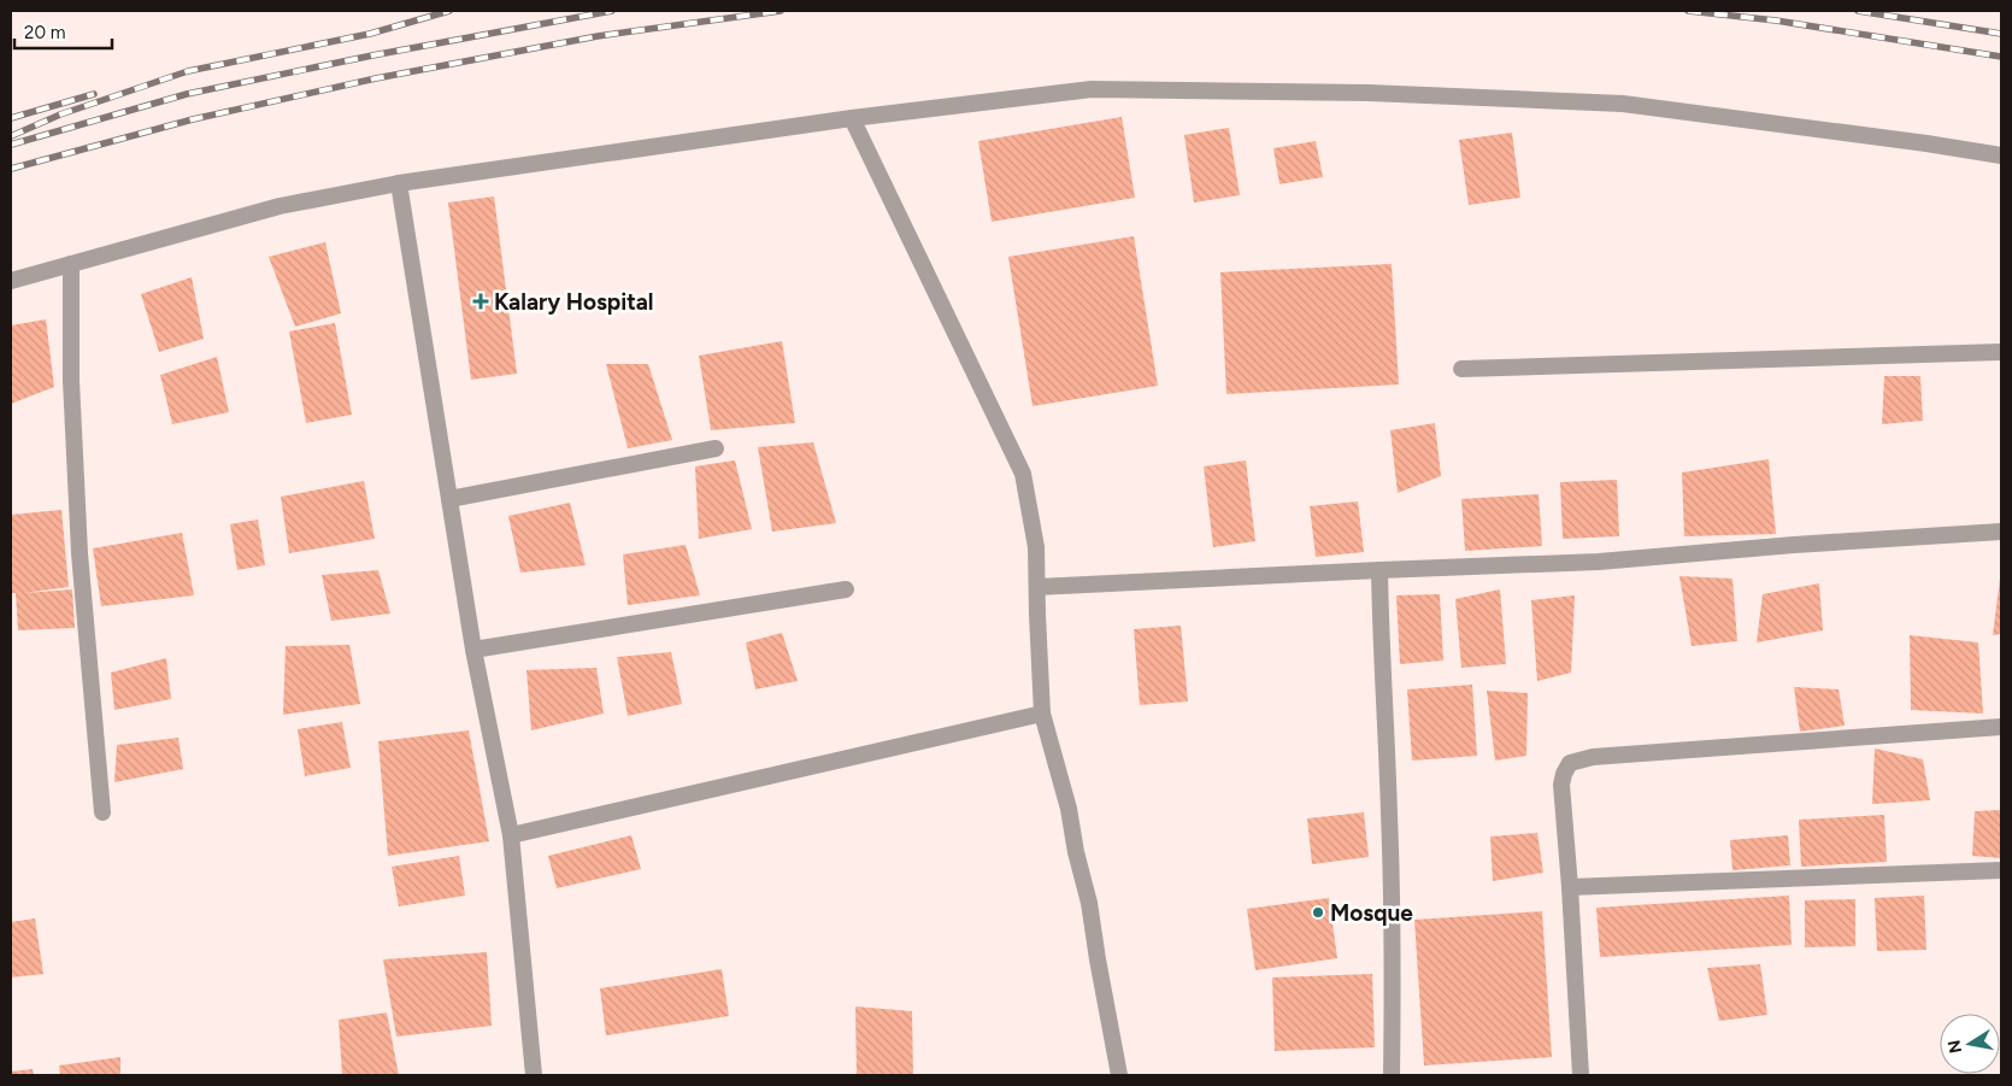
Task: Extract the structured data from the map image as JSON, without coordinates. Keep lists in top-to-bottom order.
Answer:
{
  "places": {
    "health": ["Kalary Hospital"],
    "other": ["Mosque"]
  },
  "scale_bar": "20 m",
  "north": "left"
}
